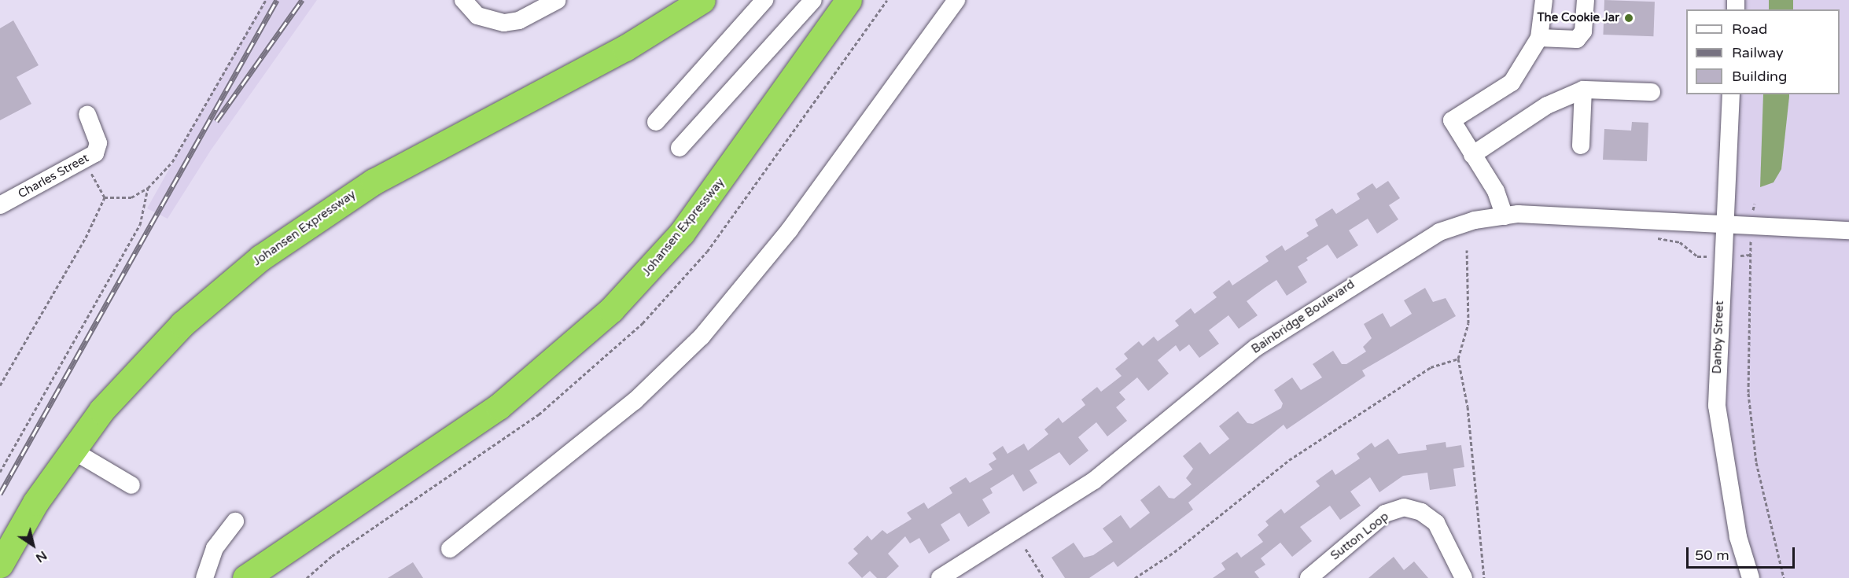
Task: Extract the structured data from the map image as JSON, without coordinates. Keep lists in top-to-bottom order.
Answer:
{
  "streets": {
    "highway": ["Johansen Expressway"],
    "street": [
      "Charles Street",
      "Bainbridge Boulevard",
      "Danby Street",
      "Sutton Loop"
    ]
  },
  "crossings": [
    ["Bainbridge Boulevard", "Danby Street"]
  ],
  "places": ["The Cookie Jar"],
  "legend": ["Road", "Railway", "Building"],
  "scale_bar": "50 m",
  "north": "bottom right"
}
